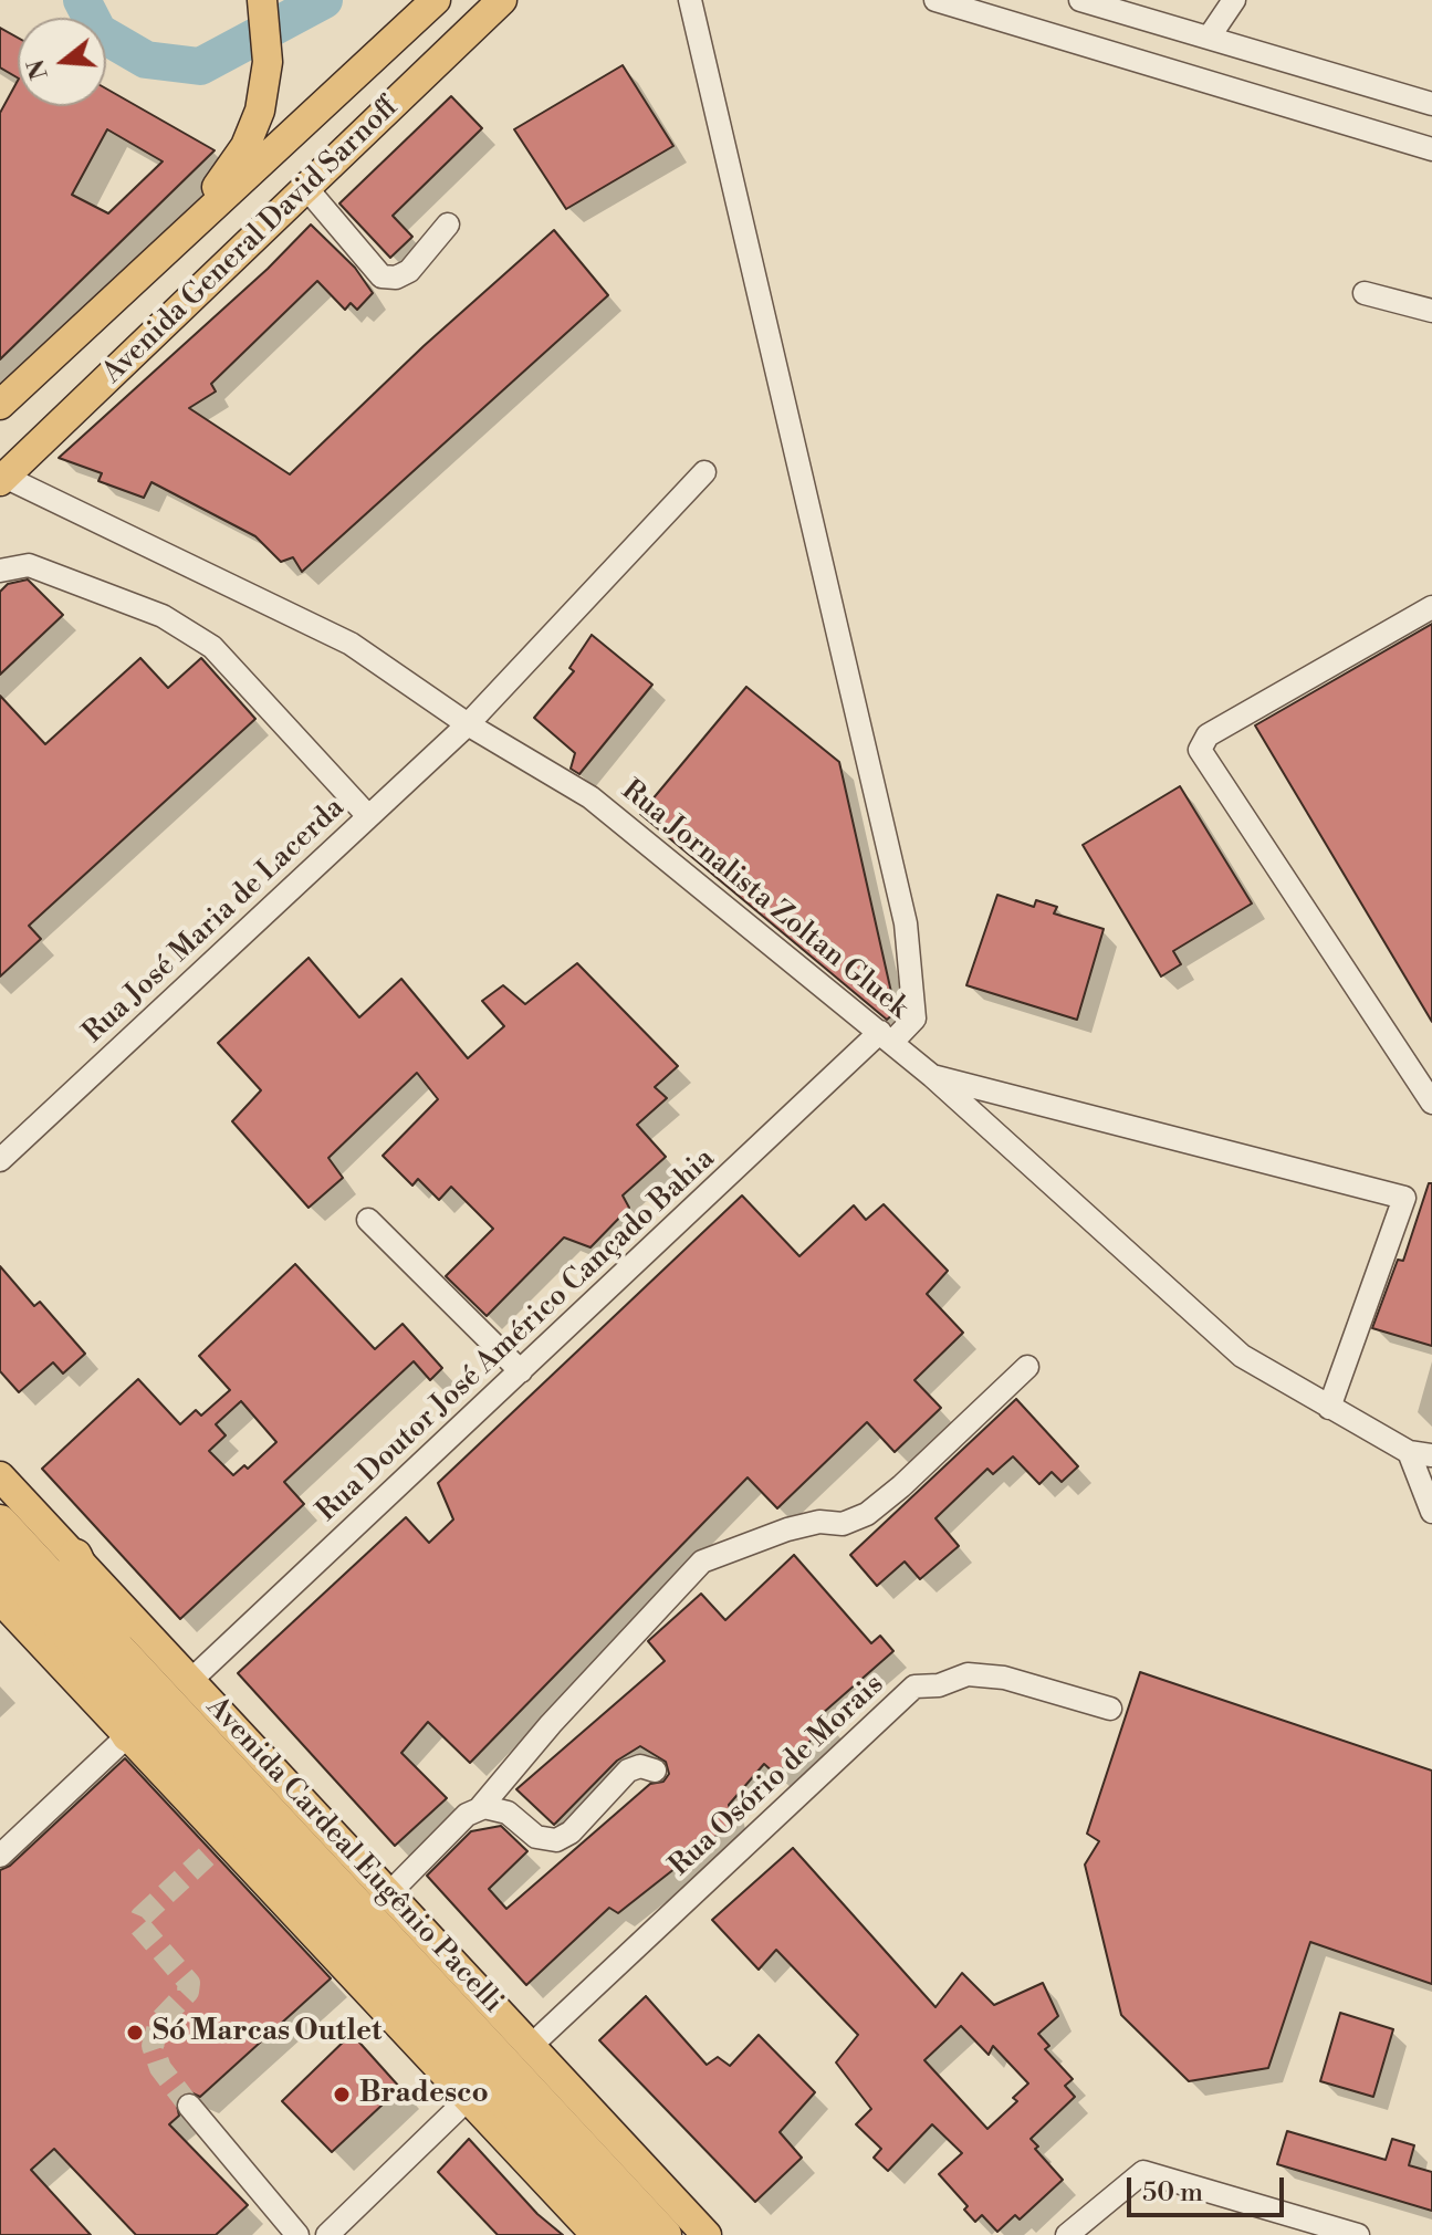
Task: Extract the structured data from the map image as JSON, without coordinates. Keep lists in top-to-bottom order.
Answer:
{
  "streets": {
    "highway": ["Avenida Cardeal Eugênio Pacelli"],
    "main road": ["Avenida General David Sarnoff"],
    "street": [
      "Rua Jornalista Zoltan Gluek",
      "Rua José Maria de Lacerda",
      "Rua Doutor José Américo Cançado Bahia",
      "Rua Osório de Morais"
    ]
  },
  "crossings": [
    ["Avenida General David Sarnoff", "Rua Jornalista Zoltan Gluek"],
    ["Rua Jornalista Zoltan Gluek", "Rua José Maria de Lacerda"],
    ["Rua Jornalista Zoltan Gluek", "Rua Doutor José Américo Cançado Bahia"],
    ["Rua Doutor José Américo Cançado Bahia", "Avenida Cardeal Eugênio Pacelli"],
    ["Rua Osório de Morais", "Avenida Cardeal Eugênio Pacelli"]
  ],
  "places": ["Só Marcas Outlet", "Bradesco"],
  "scale_bar": "50 m",
  "north": "left"
}
